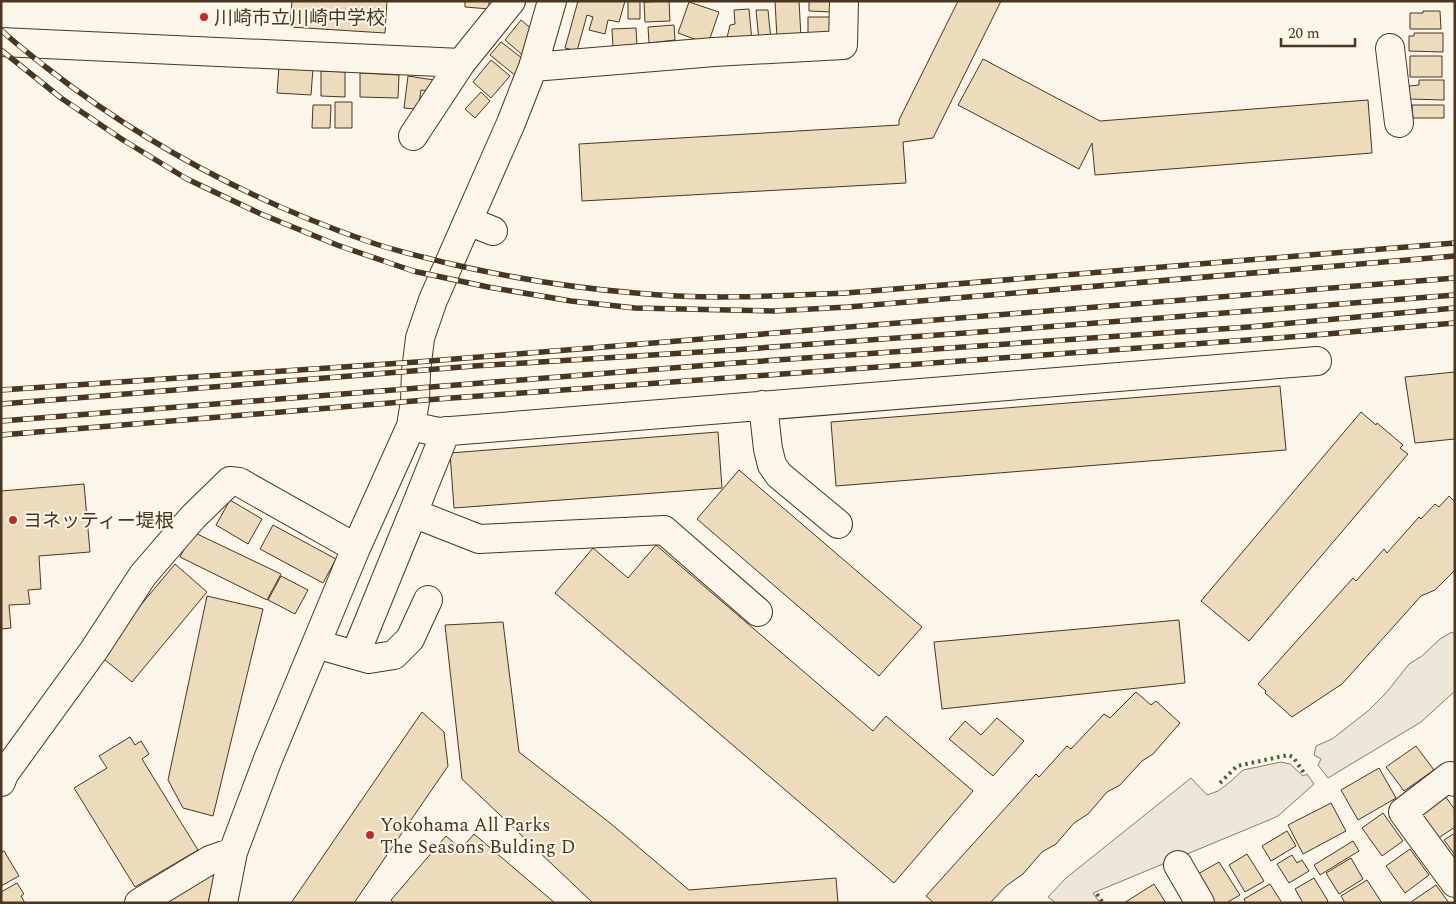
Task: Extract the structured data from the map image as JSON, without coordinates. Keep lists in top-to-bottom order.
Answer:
{
  "places": ["川崎市立川崎中学校", "ヨネッティー堤根", "Yokohama All Parks The Seasons Bulding D"],
  "scale_bar": "20 m"
}
